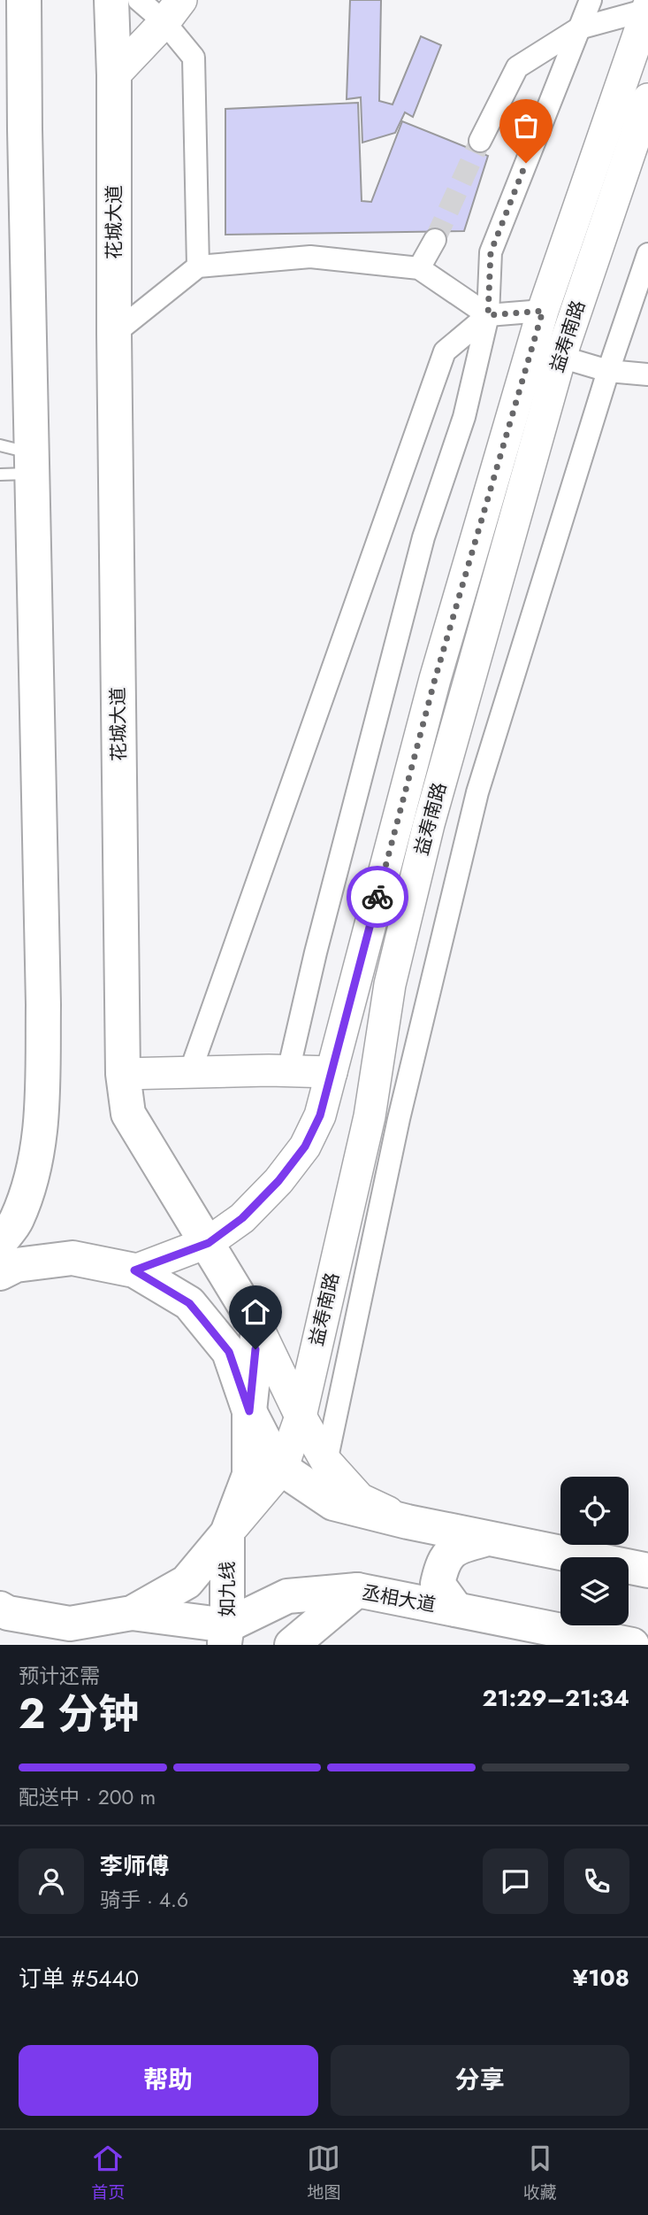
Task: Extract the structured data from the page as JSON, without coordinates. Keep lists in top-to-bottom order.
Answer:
{
  "streets": {
    "main road": [
      "花城大道",
      "益寿南路",
      "如九线",
      "丞相大道"
    ]
  },
  "crossings": [
    ["花城大道", "益寿南路"],
    ["益寿南路", "如九线"],
    ["如九线", "丞相大道"]
  ],
  "page": {
    "heading": ["2 分钟", "预计还需", "21:29–21:34"],
    "panel": [
      "李师傅",
      "骑手 · 4.6",
      "订单 #5440",
      "¥108"
    ],
    "bar": "配送中 · 200 m",
    "buttons": ["帮助", "分享"],
    "tabs": ["首页", "地图", "收藏"]
  }
}
